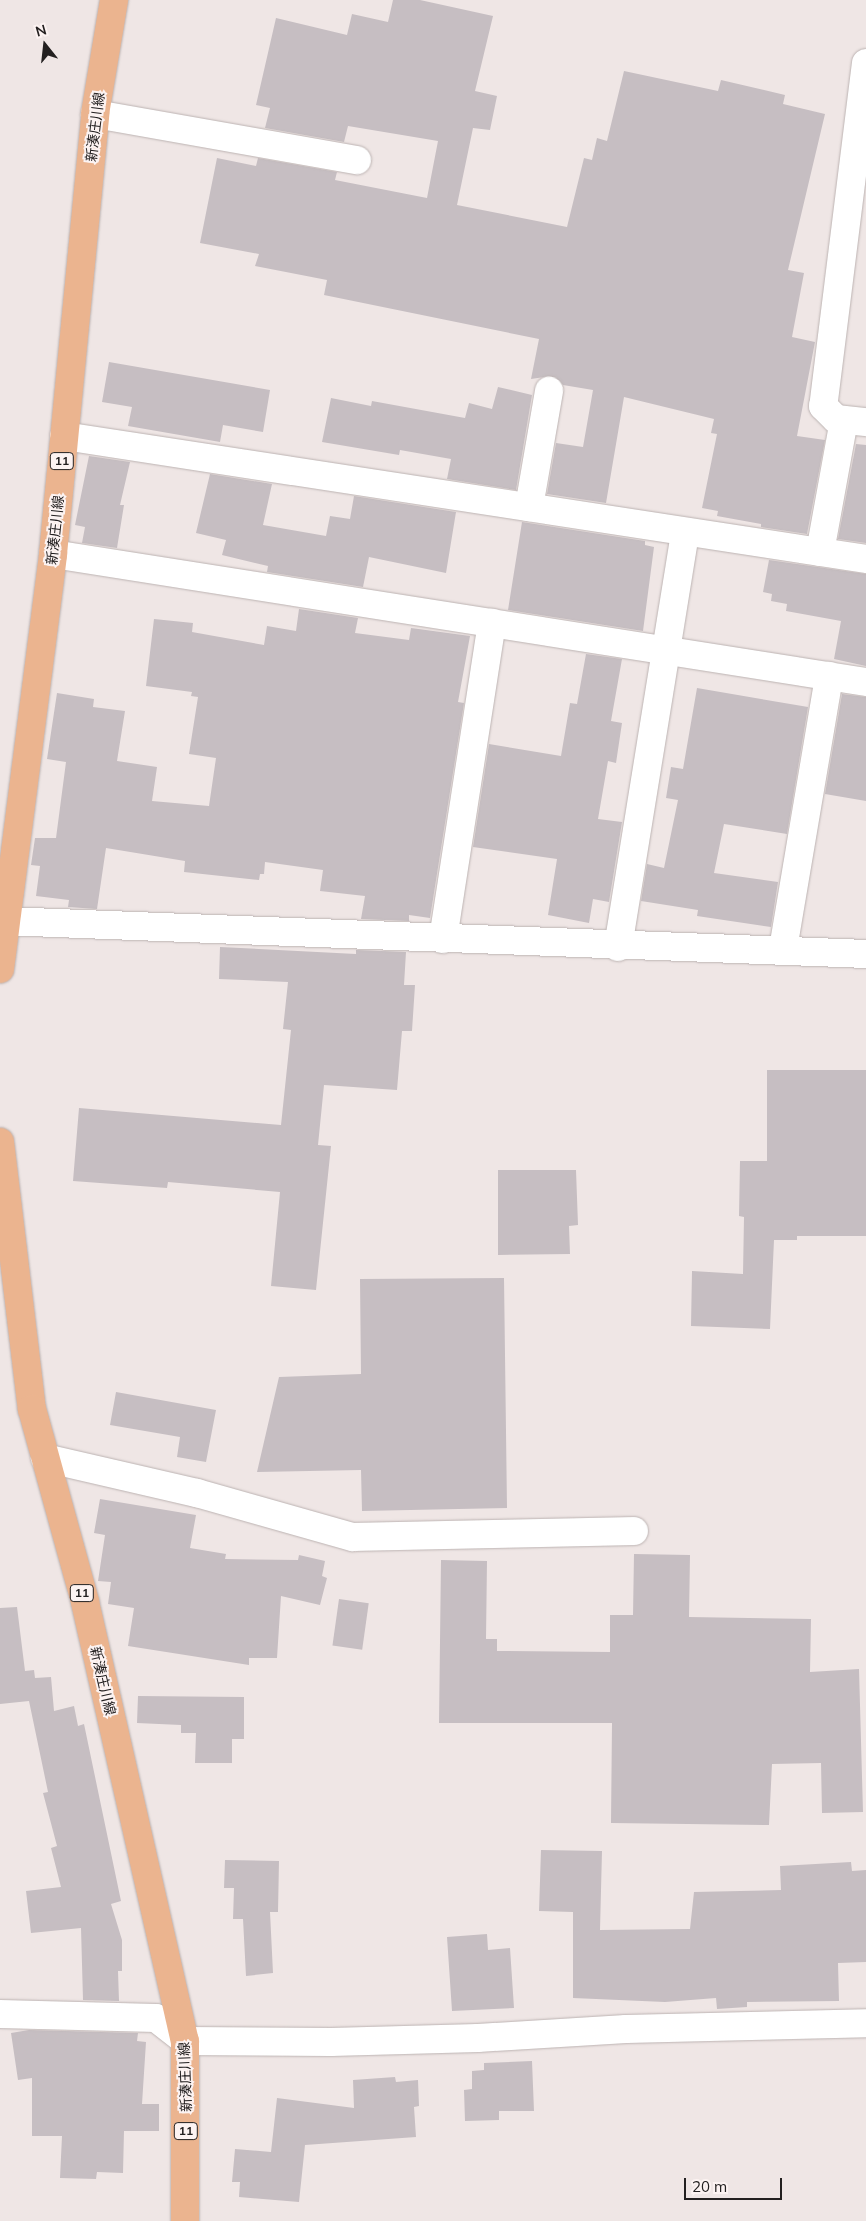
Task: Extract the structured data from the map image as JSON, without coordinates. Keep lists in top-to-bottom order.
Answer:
{
  "streets": {
    "main road": ["新湊庄川線", "11"]
  },
  "scale_bar": "20 m",
  "north": "top"
}
